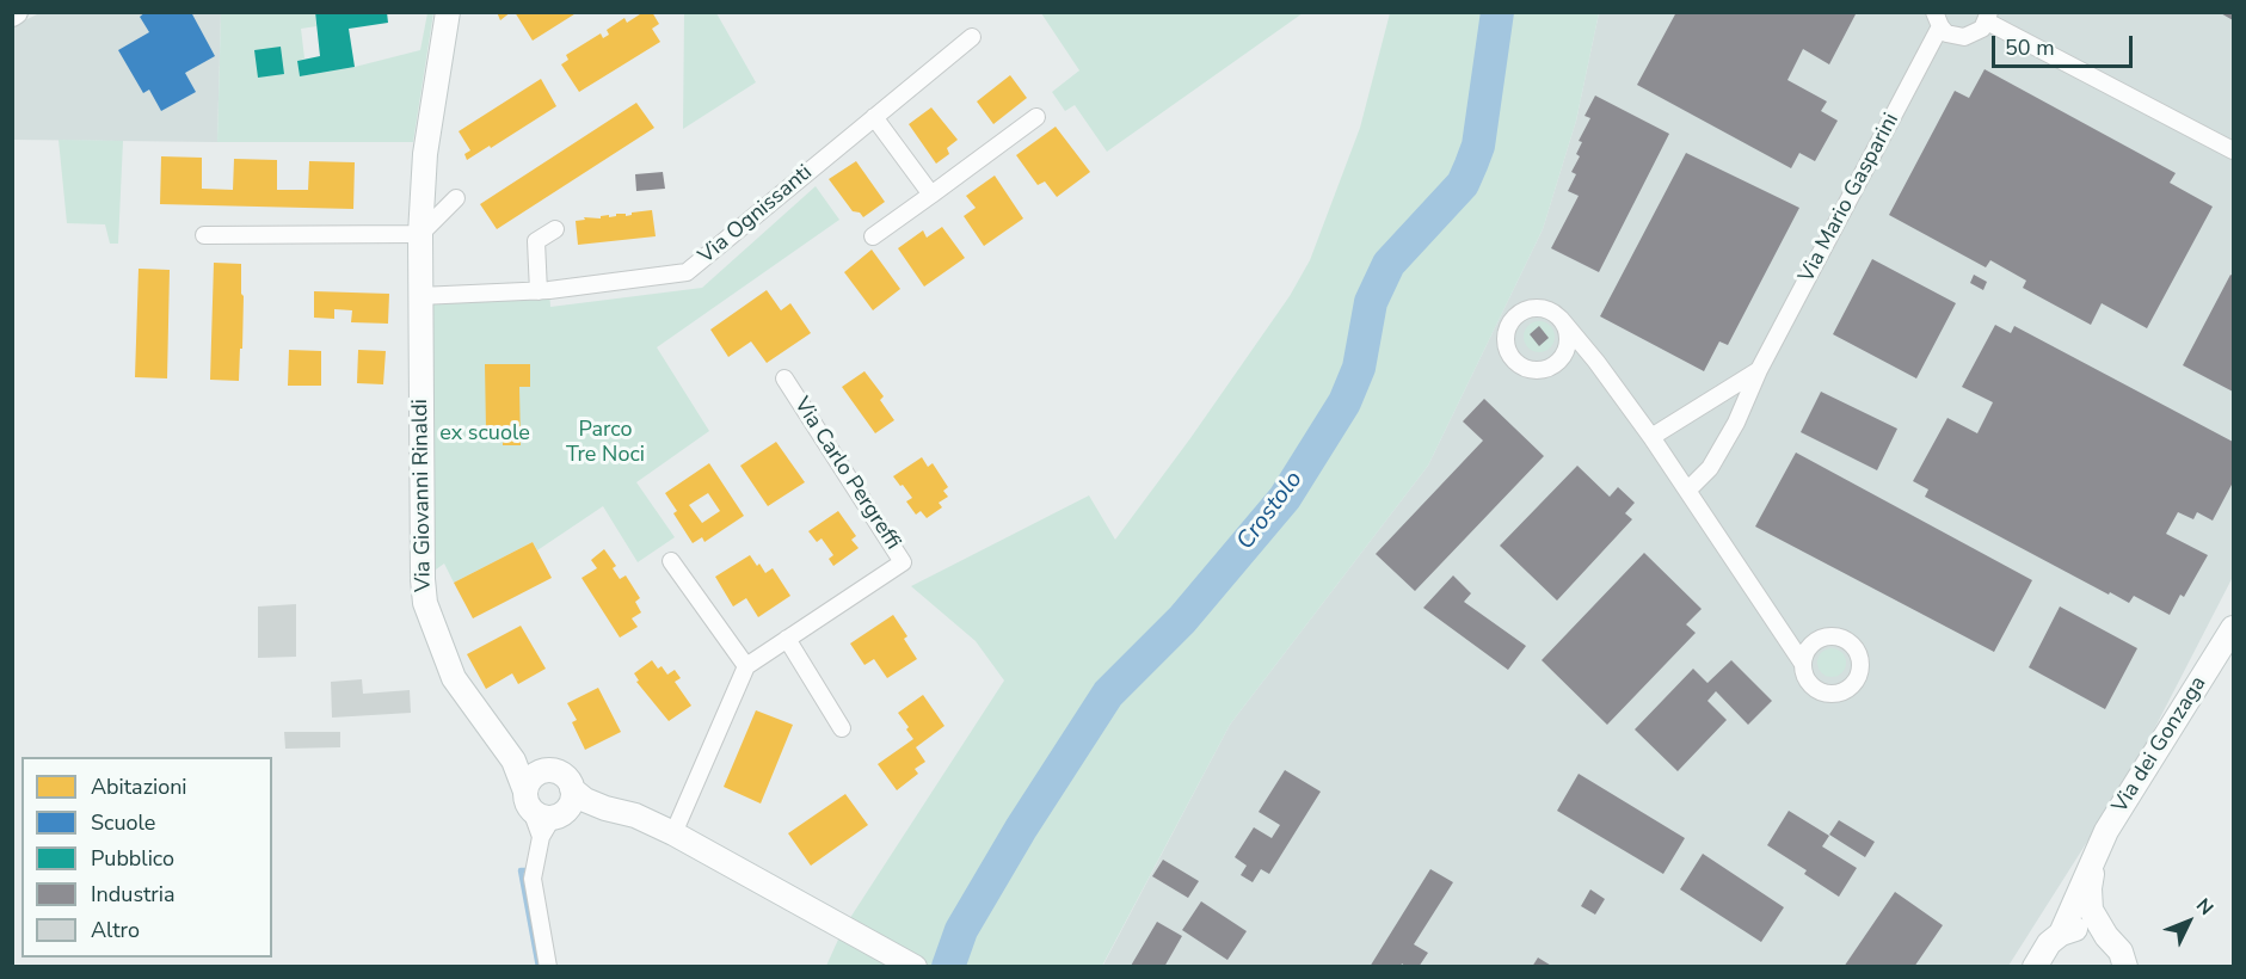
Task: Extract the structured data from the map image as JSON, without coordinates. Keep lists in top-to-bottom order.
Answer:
{
  "streets": {
    "street": [
      "Via Mario Gasparini",
      "Via Ognissanti",
      "Via Carlo Pergreffi",
      "Via Giovanni Rinaldi",
      "Via dei Gonzaga"
    ]
  },
  "crossings": [
    ["Via Ognissanti", "Via Giovanni Rinaldi"]
  ],
  "water": ["Crostolo"],
  "parks": ["Parco Tre Noci", "ex scuole"],
  "legend": [
    "Abitazioni",
    "Scuole",
    "Pubblico",
    "Industria",
    "Altro"
  ],
  "scale_bar": "50 m",
  "north": "top right"
}
